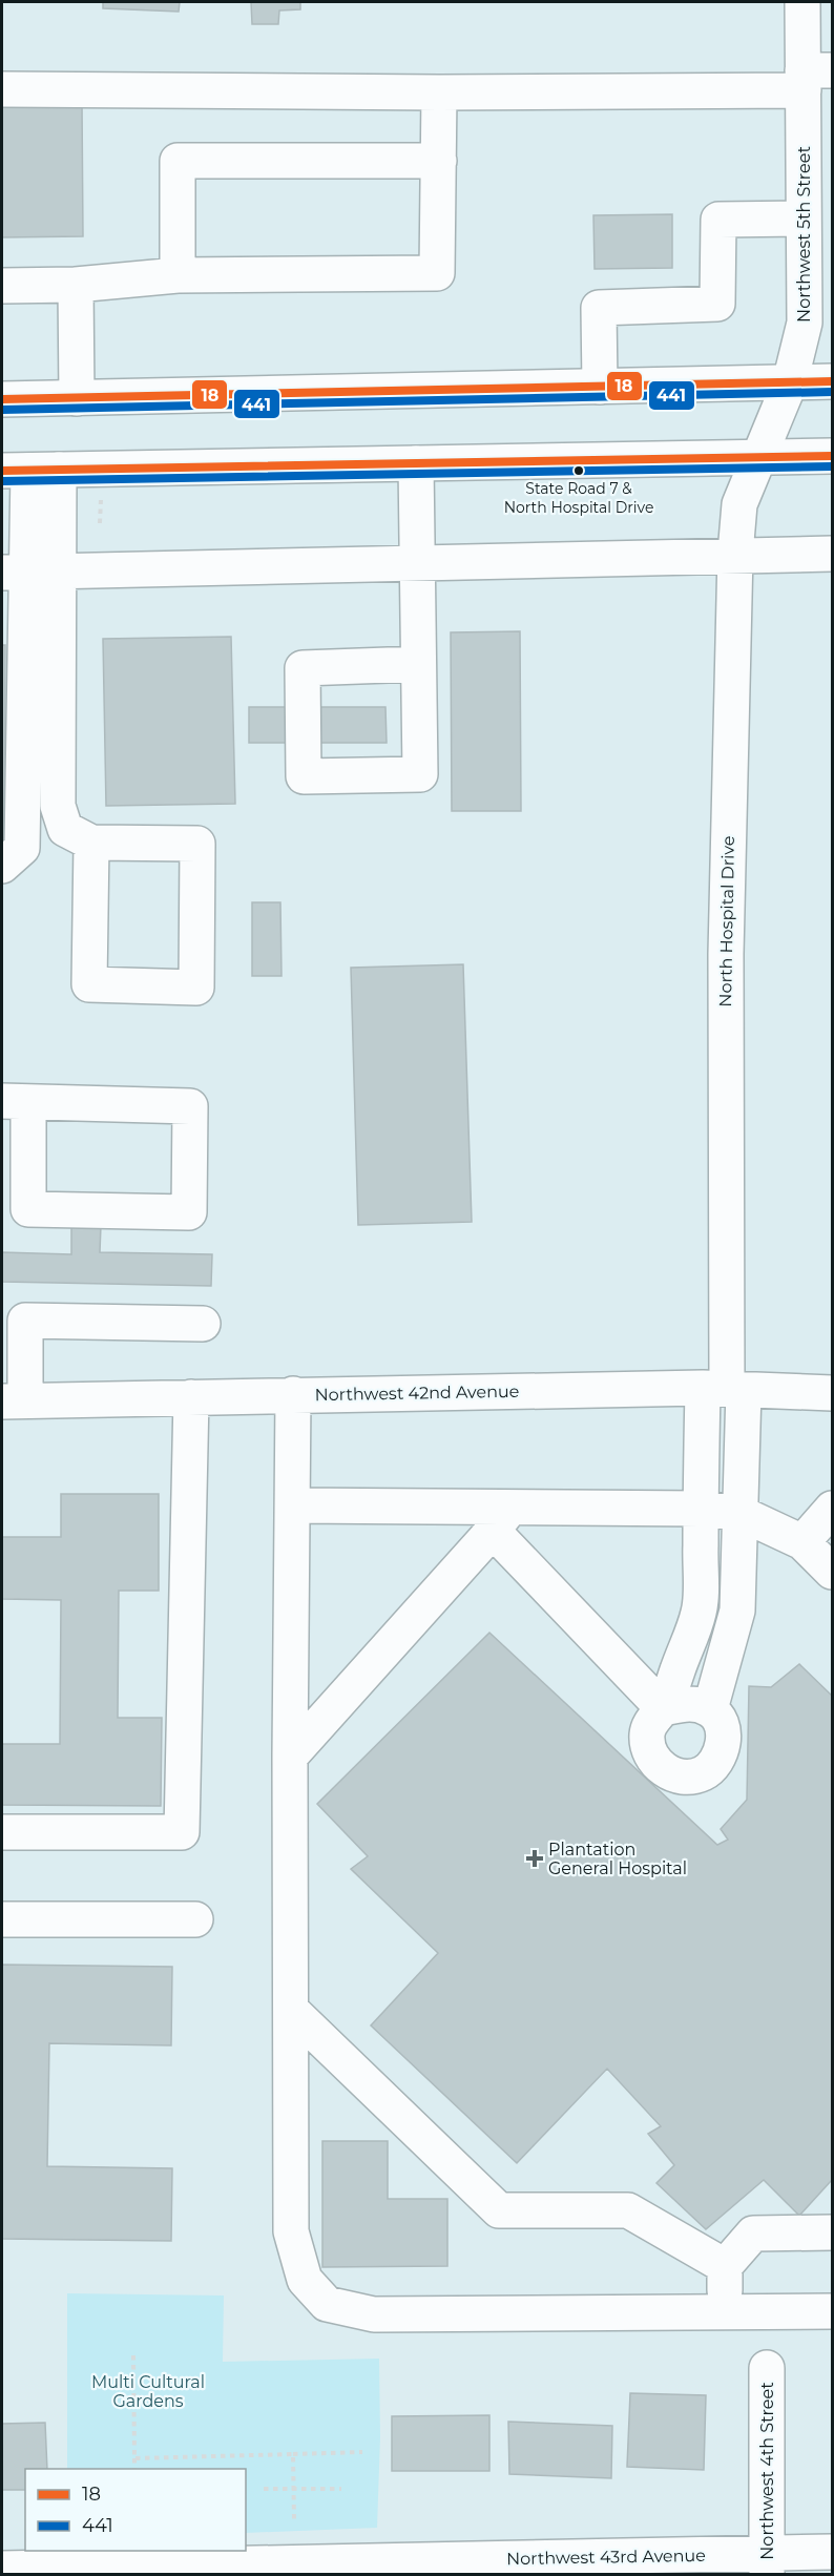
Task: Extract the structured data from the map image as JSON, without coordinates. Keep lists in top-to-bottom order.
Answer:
{
  "streets": {
    "street": [
      "Northwest 5th Street",
      "North Hospital Drive",
      "Northwest 42nd Avenue",
      "Northwest 4th Street",
      "Northwest 43rd Avenue"
    ]
  },
  "crossings": [
    ["Northwest 5th Street", "North Hospital Drive"],
    ["North Hospital Drive", "Northwest 42nd Avenue"],
    ["Northwest 4th Street", "Northwest 43rd Avenue"]
  ],
  "parks": ["Multi Cultural Gardens"],
  "places": {
    "other": ["State Road 7 & North Hospital Drive"],
    "health": ["Plantation General Hospital"]
  },
  "lines": ["transit line 18", "transit line 441"],
  "legend": ["18", "441"]
}
